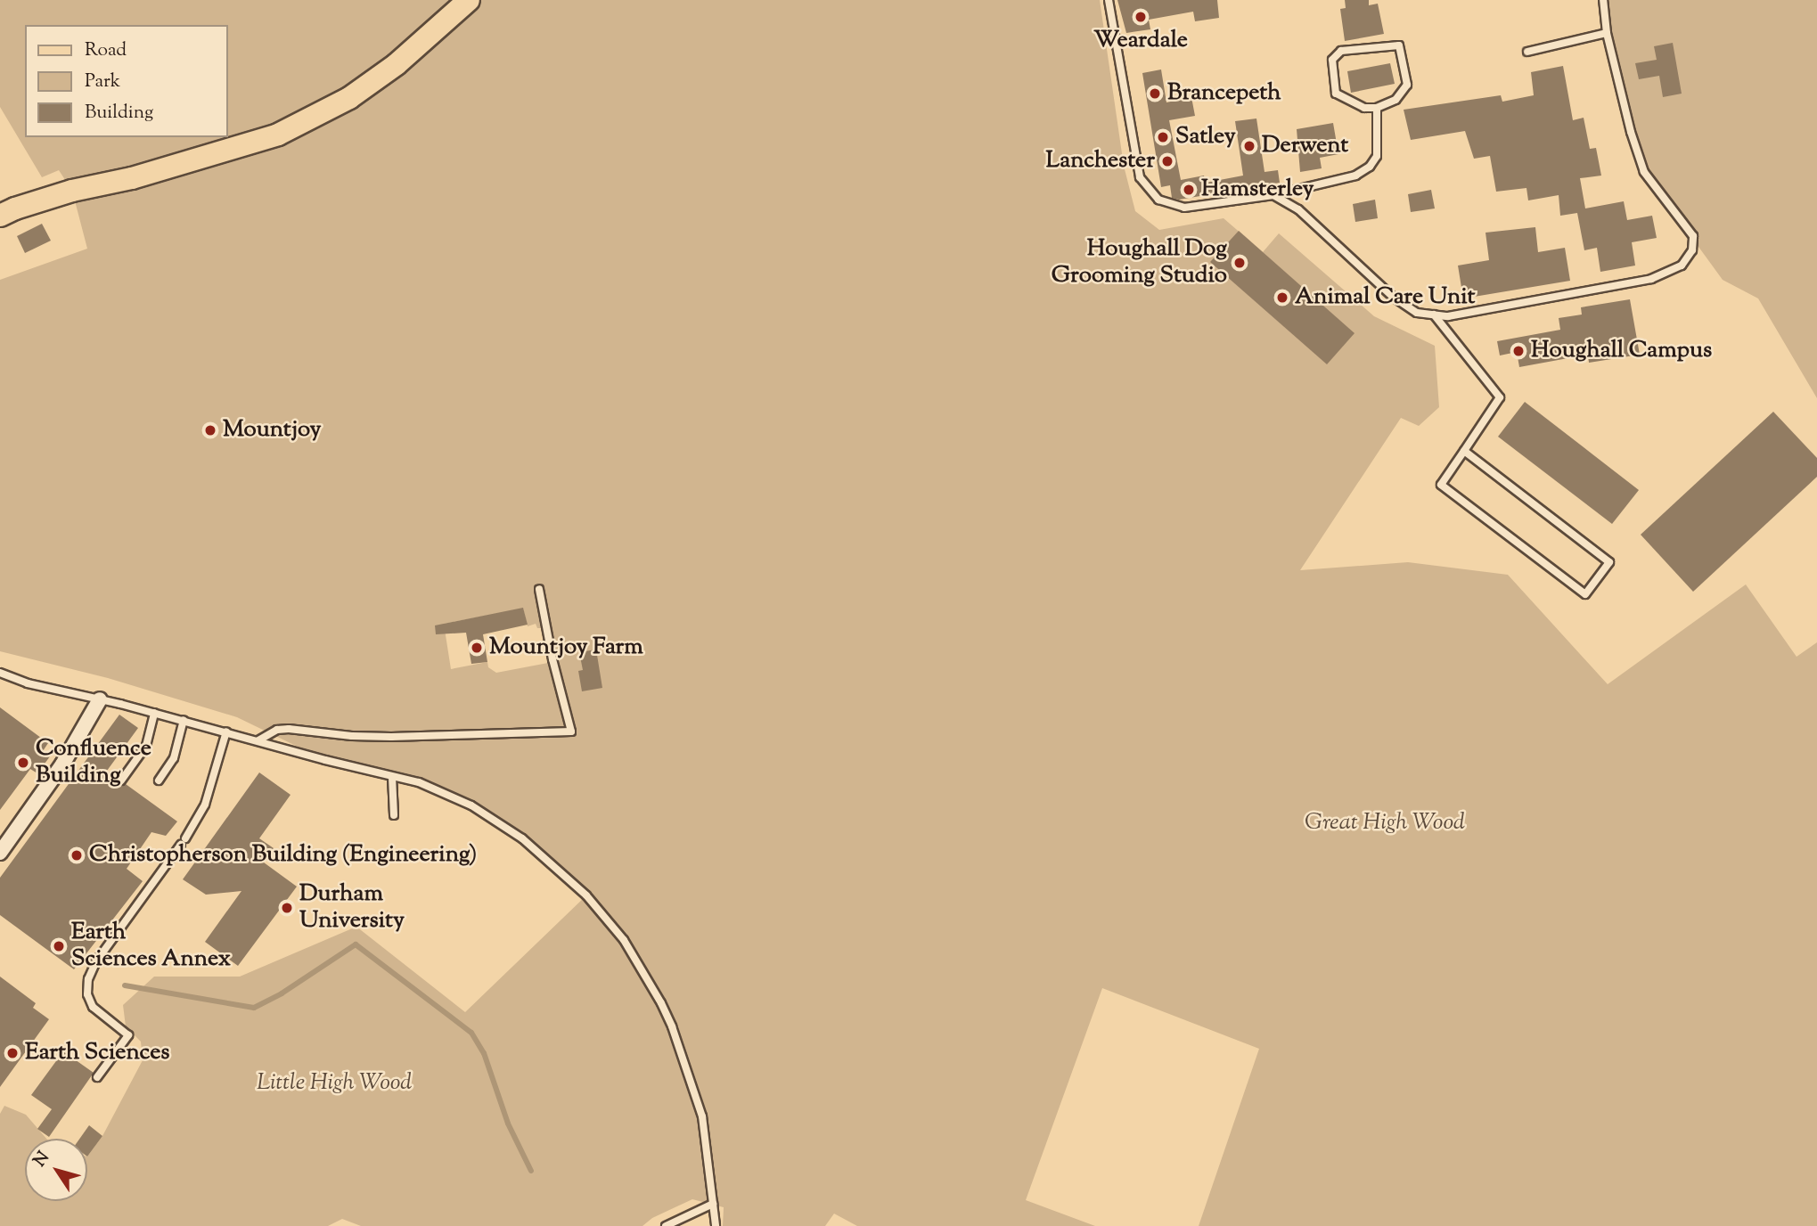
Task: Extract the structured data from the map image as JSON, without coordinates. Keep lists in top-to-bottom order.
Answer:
{
  "parks": ["Great High Wood", "Little High Wood"],
  "places": [
    "Weardale",
    "Brancepeth",
    "Satley",
    "Derwent",
    "Lanchester",
    "Hamsterley",
    "Houghall Dog Grooming Studio",
    "Animal Care Unit",
    "Houghall Campus",
    "Mountjoy",
    "Mountjoy Farm",
    "Confluence Building",
    "Christopherson Building (Engineering)",
    "Durham University",
    "Earth Sciences Annex",
    "Earth Sciences"
  ],
  "legend": ["Road", "Park", "Building"],
  "north": "top left"
}
